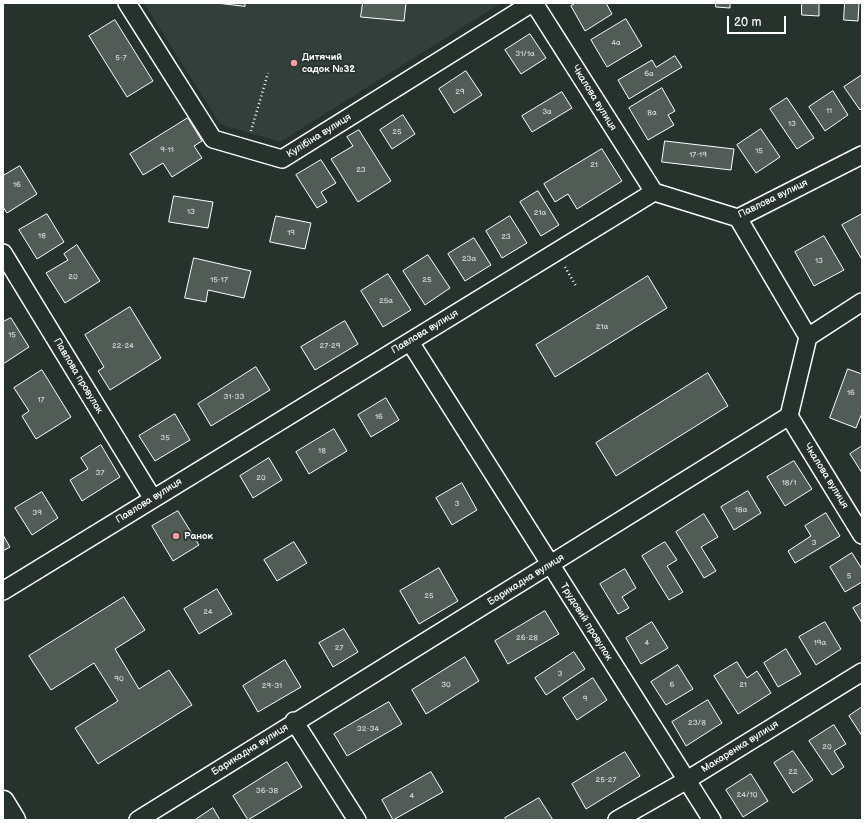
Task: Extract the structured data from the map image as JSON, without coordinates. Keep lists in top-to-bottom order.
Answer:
{
  "streets": {
    "street": [
      "Чкалова вулиця",
      "Кулібіна вулиця",
      "Павлова вулиця",
      "Павлова провулок",
      "Барикадна вулиця",
      "Трудовий провулок",
      "Макаренка вулиця"
    ]
  },
  "crossings": [
    ["Чкалова вулиця", "Кулібіна вулиця"],
    ["Чкалова вулиця", "Павлова вулиця"],
    ["Чкалова вулиця", "Барикадна вулиця"],
    ["Павлова вулиця", "Павлова провулок"],
    ["Павлова вулиця", "Трудовий провулок"],
    ["Барикадна вулиця", "Трудовий провулок"],
    ["Трудовий провулок", "Макаренка вулиця"]
  ],
  "places": ["Дитячий садок №32", "Ранок"],
  "house_numbers": [
    "4а",
    "31/1а",
    "5-7",
    "6а",
    "29",
    "11",
    "3а",
    "8а",
    "13",
    "25",
    "9-11",
    "15",
    "17-19",
    "21",
    "23",
    "16",
    "13",
    "21а",
    "19",
    "18",
    "23",
    "23а",
    "13",
    "20",
    "15-17",
    "25",
    "25а",
    "21а",
    "15",
    "22-24",
    "27-29",
    "16",
    "31-33",
    "17",
    "16",
    "35",
    "18",
    "37",
    "20",
    "18/1",
    "3",
    "18а",
    "39",
    "3",
    "5",
    "25",
    "24",
    "26-28",
    "4",
    "19а",
    "27",
    "3",
    "90",
    "30",
    "6",
    "21",
    "29-31",
    "9",
    "23/8",
    "32-34",
    "20",
    "22",
    "25-27",
    "36-38",
    "24/10",
    "4"
  ],
  "scale_bar": "20 m"
}
